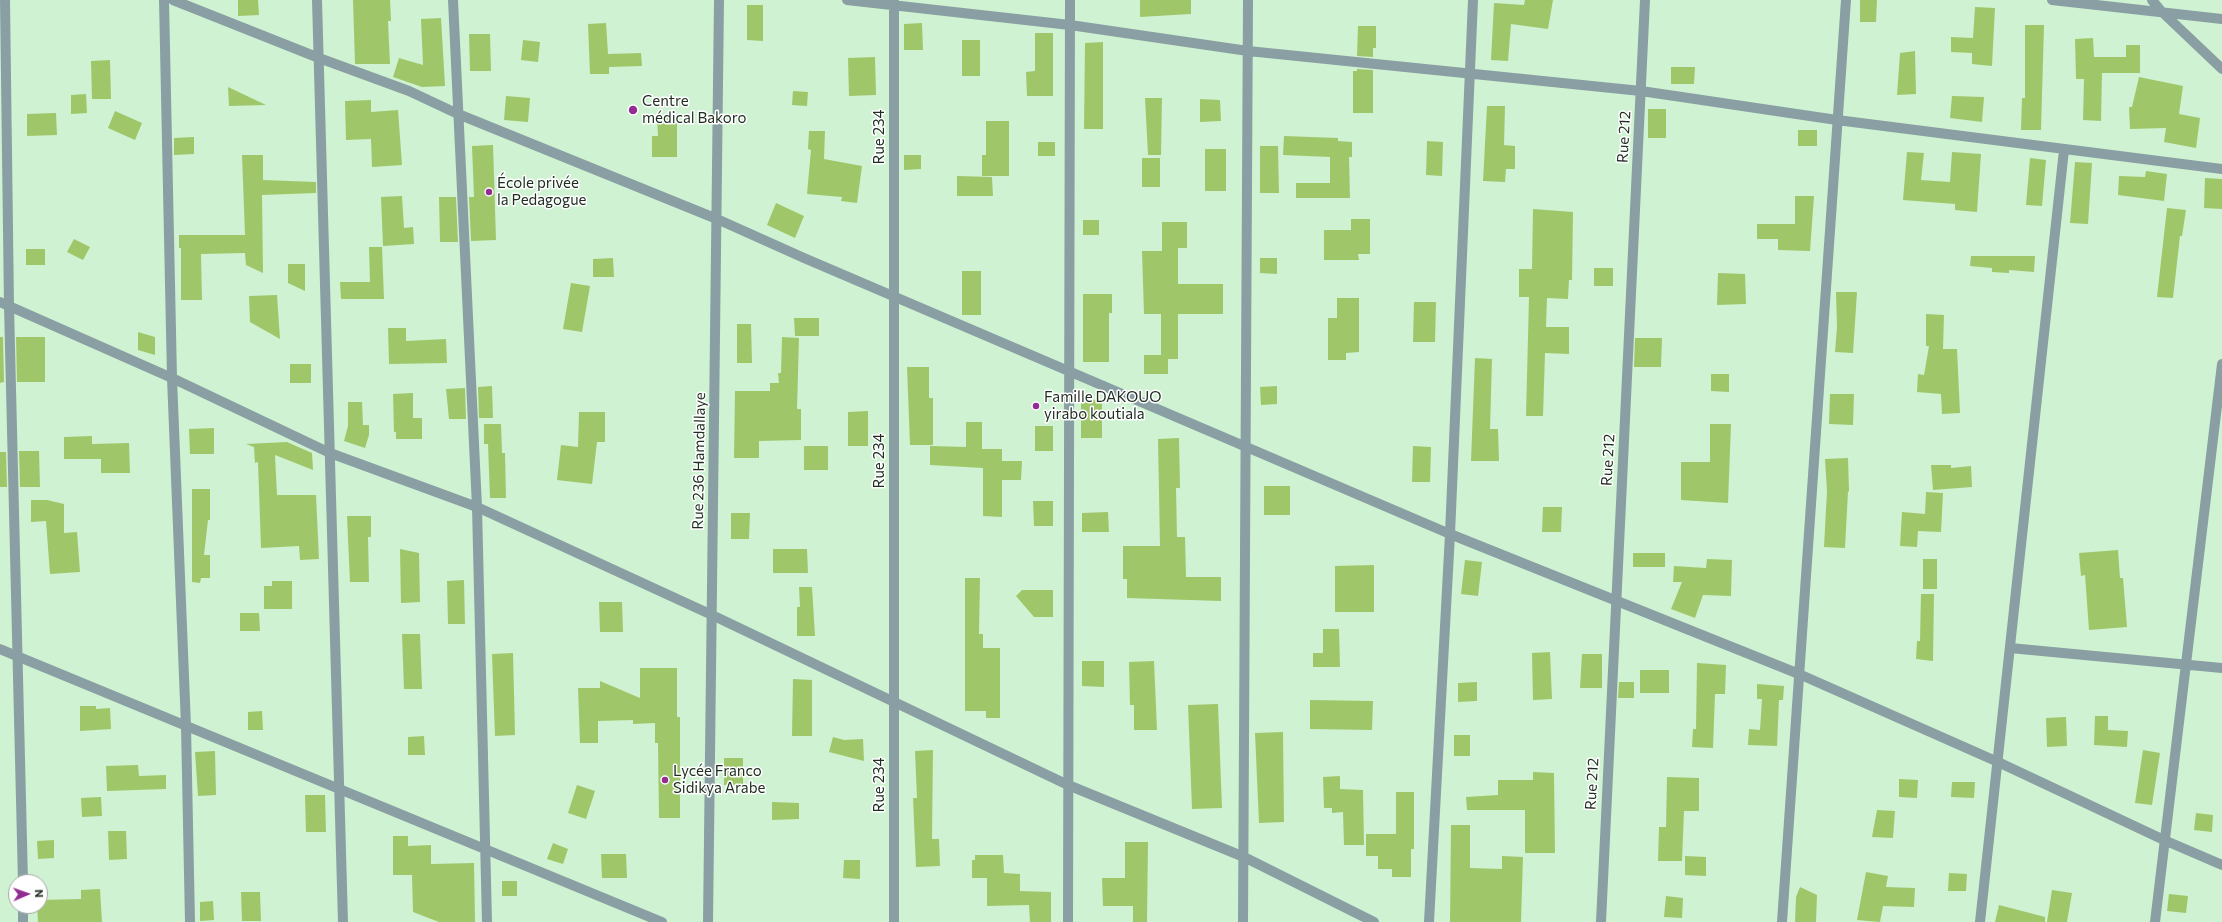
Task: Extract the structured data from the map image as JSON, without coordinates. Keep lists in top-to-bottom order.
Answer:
{
  "streets": {
    "street": ["Rue 234", "Rue 212", "Rue 236 Hamdallaye"]
  },
  "places": [
    "Centre médical Bakoro",
    "École privée la Pedagogue",
    "Famille DAKOUO yirabo koutiala",
    "Lycée Franco Sidikya Arabe"
  ],
  "north": "right"
}
